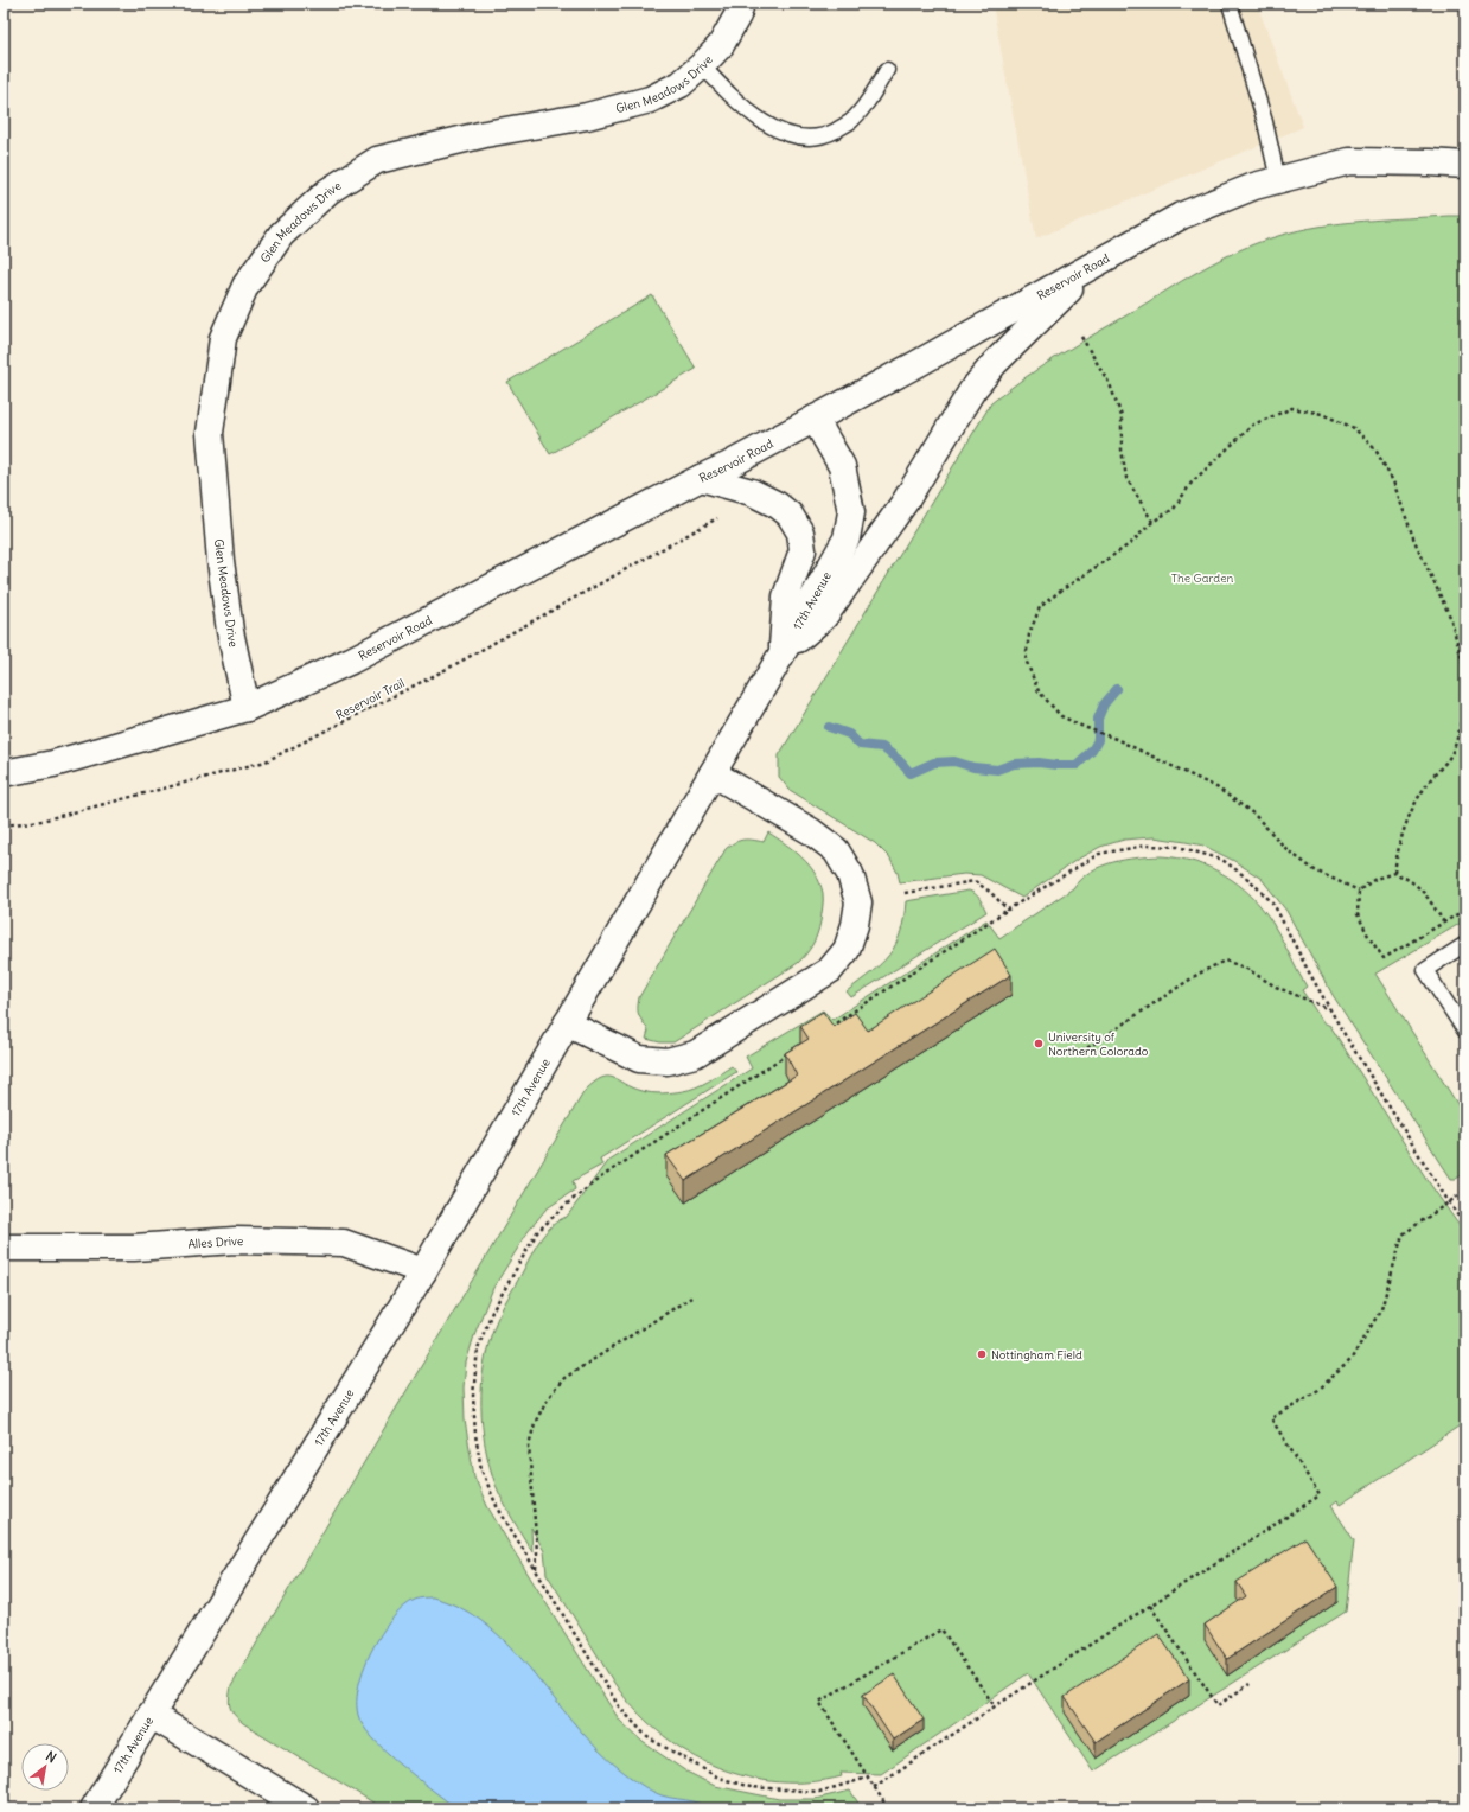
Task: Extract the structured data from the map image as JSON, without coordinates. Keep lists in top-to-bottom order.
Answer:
{
  "streets": {
    "street": [
      "Glen Meadows Drive",
      "Reservoir Road",
      "17th Avenue",
      "Alles Drive"
    ],
    "path": ["Reservoir Trail"]
  },
  "crossings": [
    ["Glen Meadows Drive", "Reservoir Road"],
    ["Reservoir Road", "17th Avenue"],
    ["17th Avenue", "Alles Drive"]
  ],
  "parks": ["The Garden"],
  "places": ["University of Northern Colorado", "Nottingham Field"],
  "north": "top right"
}
